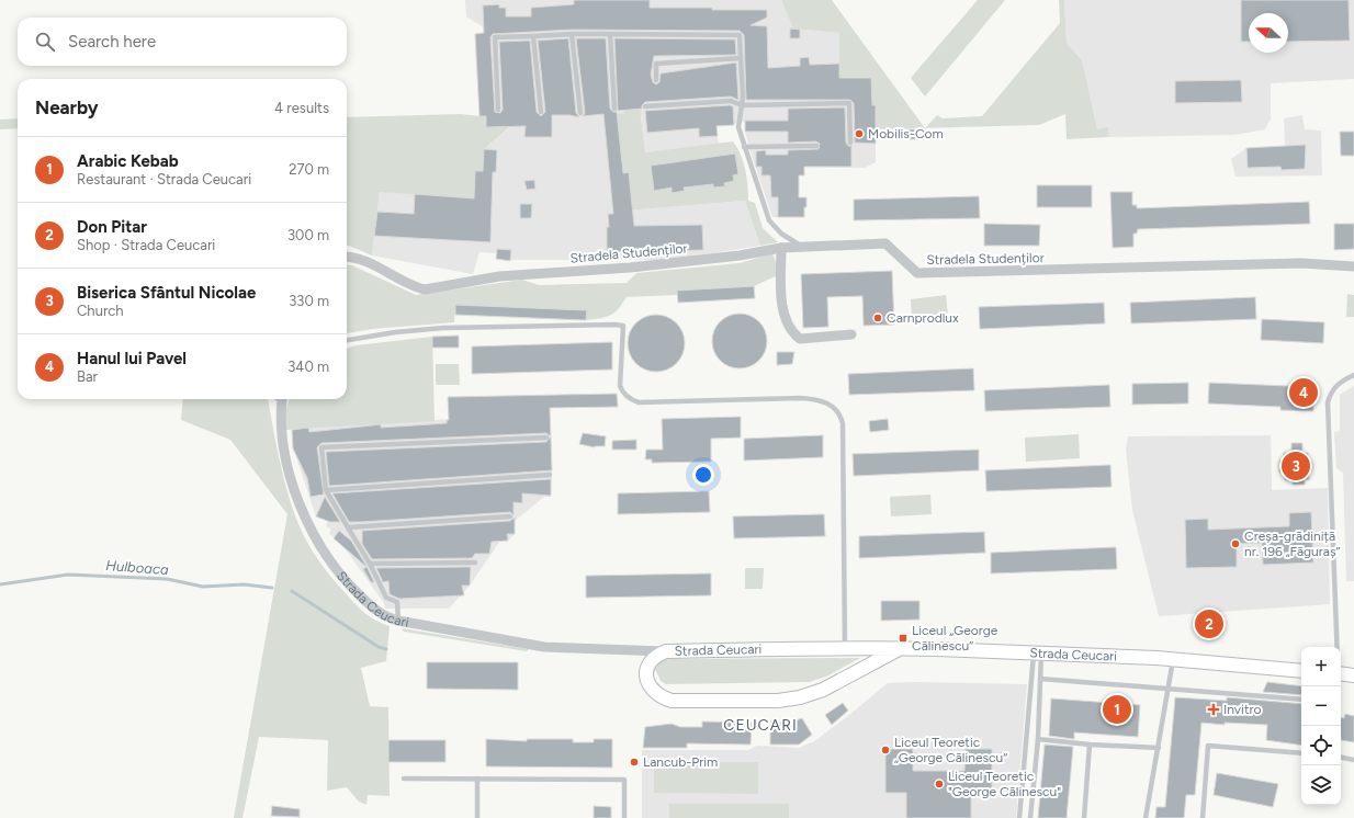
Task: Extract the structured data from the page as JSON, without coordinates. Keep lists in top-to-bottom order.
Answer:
{
  "streets": {
    "street": ["Stradela Studenților", "Strada Ceucari"]
  },
  "districts": ["CEUCARI"],
  "water": ["Hulboaca"],
  "places": {
    "other": [
      "Mobilis-Com",
      "Carnprodlux",
      "Creșa-grădiniță nr. 196 „Făguraș”",
      "Liceul Teoretic „George Călinescu“",
      "Lancub-Prim",
      "Liceul Teoretic \"George Călinescu\""
    ],
    "transit": ["Liceul „George Călinescu”"],
    "health": ["Invitro"]
  },
  "north": "left",
  "page": {
    "search": "Search here",
    "heading": ["Nearby", "4 results"],
    "list": [
      {
        "mark": "1",
        "name": "Arabic Kebab",
        "note": "Restaurant · Strada Ceucari",
        "value": "270 m"
      },
      {
        "mark": "2",
        "name": "Don Pitar",
        "note": "Shop · Strada Ceucari",
        "value": "300 m"
      },
      {
        "mark": "3",
        "name": "Biserica Sfântul Nicolae",
        "note": "Church",
        "value": "330 m"
      },
      {
        "mark": "4",
        "name": "Hanul lui Pavel",
        "note": "Bar",
        "value": "340 m"
      }
    ],
    "pins": [
      "4",
      "3",
      "2",
      "1"
    ],
    "map_buttons": ["+", "−"]
  }
}
